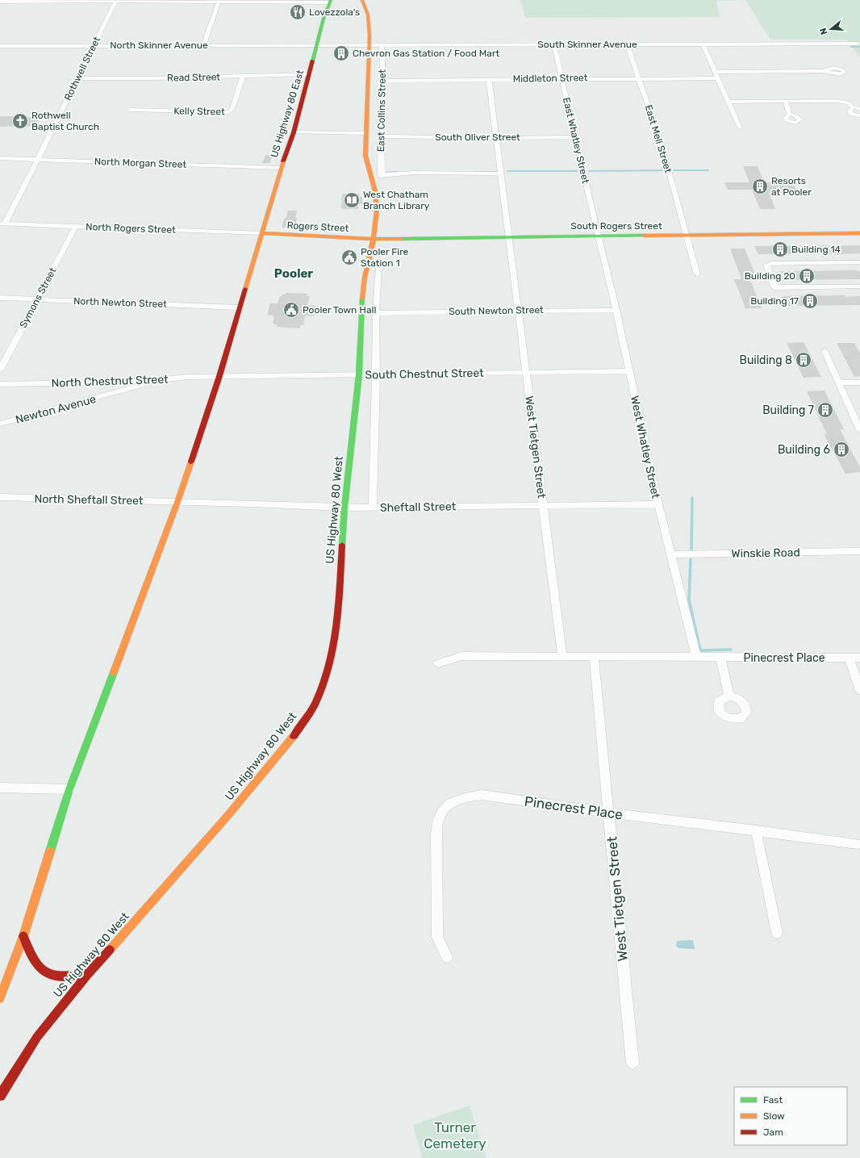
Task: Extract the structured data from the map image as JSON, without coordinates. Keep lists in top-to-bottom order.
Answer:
{
  "streets": {
    "main road": [
      "US Highway 80 East",
      "South Rogers Street",
      "Rogers Street",
      "US Highway 80 West"
    ],
    "street": [
      "South Skinner Avenue",
      "North Skinner Avenue",
      "Rothwell Street",
      "Read Street",
      "Middleton Street",
      "East Collins Street",
      "Kelly Street",
      "South Oliver Street",
      "East Mell Street",
      "East Whatley Street",
      "North Morgan Street",
      "North Rogers Street",
      "Symons Street",
      "North Newton Street",
      "South Newton Street",
      "South Chestnut Street",
      "North Chestnut Street",
      "Newton Avenue",
      "West Tietgen Street",
      "West Whatley Street",
      "North Sheftall Street",
      "Sheftall Street",
      "Winskie Road",
      "Pinecrest Place"
    ]
  },
  "crossings": [
    ["South Skinner Avenue", "North Skinner Avenue"],
    ["South Skinner Avenue", "East Collins Street"],
    ["South Skinner Avenue", "US Highway 80 East"],
    ["South Skinner Avenue", "East Mell Street"],
    ["South Skinner Avenue", "East Whatley Street"],
    ["North Skinner Avenue", "Rothwell Street"],
    ["North Skinner Avenue", "US Highway 80 East"],
    ["Rothwell Street", "Read Street"],
    ["Rothwell Street", "North Morgan Street"],
    ["Rothwell Street", "North Rogers Street"],
    ["Read Street", "Kelly Street"],
    ["Read Street", "US Highway 80 East"],
    ["Middleton Street", "East Collins Street"],
    ["Middleton Street", "East Mell Street"],
    ["Middleton Street", "East Whatley Street"],
    ["Middleton Street", "West Tietgen Street"],
    ["East Collins Street", "South Oliver Street"],
    ["East Collins Street", "West Tietgen Street"],
    ["US Highway 80 East", "North Morgan Street"],
    ["US Highway 80 East", "Rogers Street"],
    ["US Highway 80 East", "North Rogers Street"],
    ["South Oliver Street", "East Whatley Street"],
    ["South Oliver Street", "West Tietgen Street"],
    ["East Mell Street", "South Rogers Street"],
    ["East Whatley Street", "South Rogers Street"],
    ["East Whatley Street", "West Whatley Street"],
    ["South Rogers Street", "Rogers Street"],
    ["South Rogers Street", "West Tietgen Street"],
    ["South Rogers Street", "West Whatley Street"],
    ["South Rogers Street", "US Highway 80 West"],
    ["Rogers Street", "North Rogers Street"],
    ["Rogers Street", "US Highway 80 West"],
    ["North Rogers Street", "Symons Street"],
    ["Symons Street", "North Newton Street"],
    ["South Newton Street", "West Tietgen Street"],
    ["South Newton Street", "West Whatley Street"],
    ["South Chestnut Street", "North Chestnut Street"],
    ["South Chestnut Street", "West Tietgen Street"],
    ["South Chestnut Street", "West Whatley Street"],
    ["South Chestnut Street", "US Highway 80 West"],
    ["North Chestnut Street", "Newton Avenue"],
    ["West Tietgen Street", "Sheftall Street"],
    ["West Tietgen Street", "Pinecrest Place"],
    ["West Whatley Street", "Sheftall Street"],
    ["West Whatley Street", "Winskie Road"],
    ["West Whatley Street", "Pinecrest Place"],
    ["North Sheftall Street", "Sheftall Street"],
    ["Sheftall Street", "US Highway 80 West"]
  ],
  "districts": ["Pooler"],
  "parks": ["Turner Cemetery"],
  "places": {
    "restaurant": ["Lovezzola's"],
    "building": [
      "Chevron Gas Station / Food Mart",
      "Resorts at Pooler",
      "Building 14",
      "Building 20",
      "Building 17",
      "Building 8",
      "Building 7",
      "Building 6"
    ],
    "church": ["Rothwell Baptist Church"],
    "library": ["West Chatham Branch Library"],
    "public building": ["Pooler Fire Station 1", "Pooler Town Hall"]
  },
  "legend": ["Fast", "Slow", "Jam"],
  "north": "left"
}
